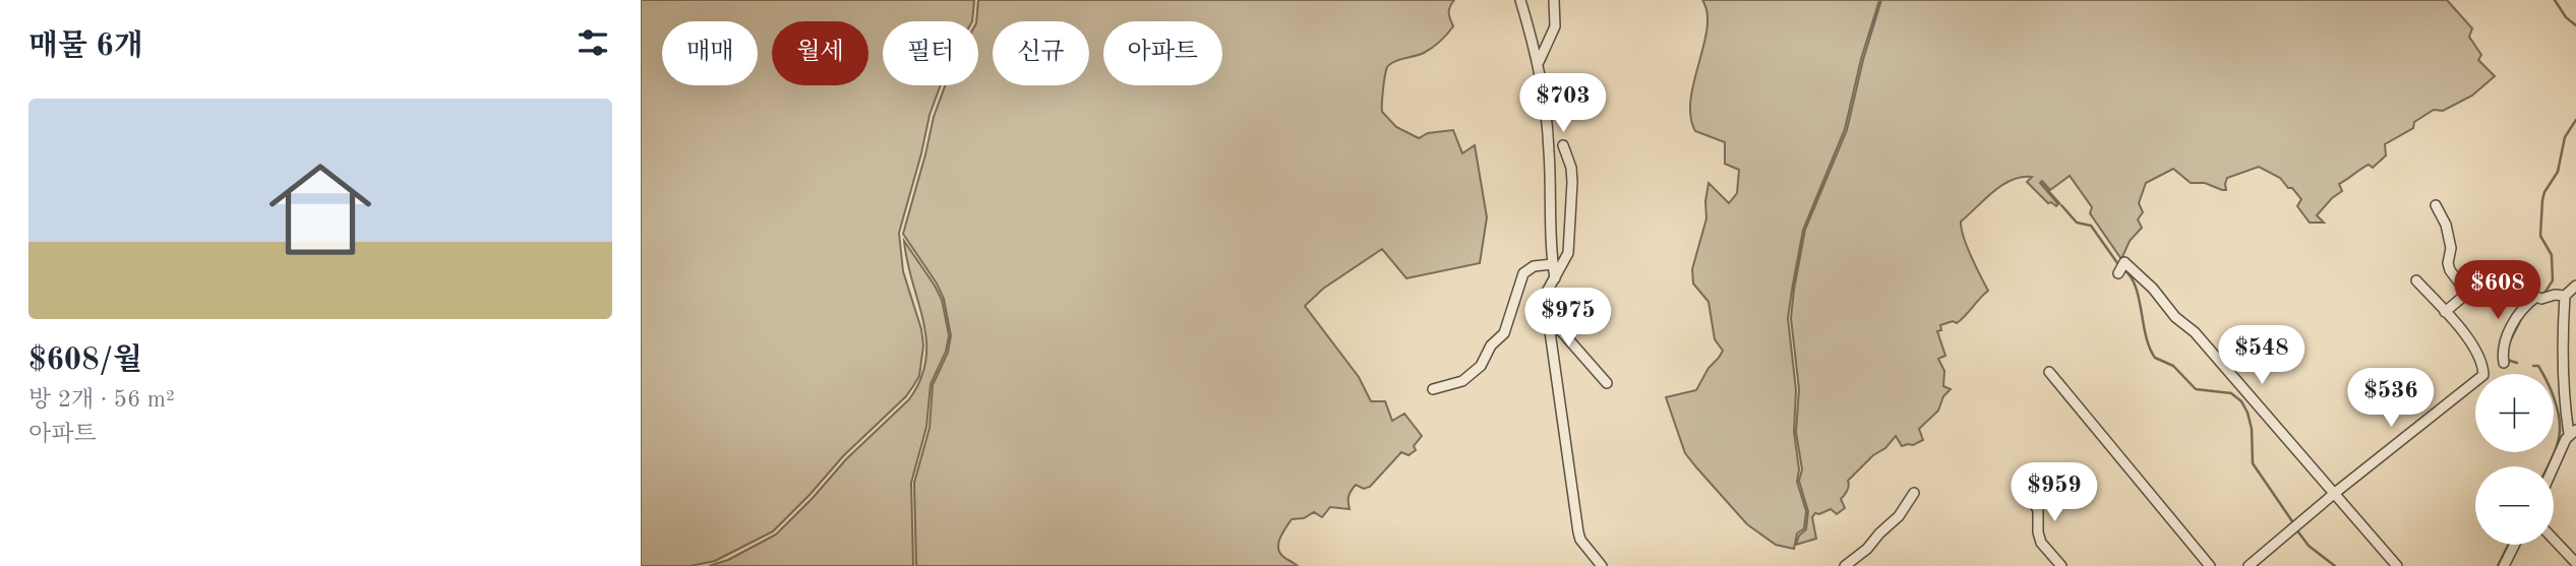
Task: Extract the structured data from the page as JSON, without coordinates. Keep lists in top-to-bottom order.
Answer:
{
  "page": {
    "heading": "매물 6개",
    "chip": [
      "매매",
      "월세",
      "필터",
      "신규",
      "아파트"
    ],
    "price": [
      "$703",
      "$608",
      "$975",
      "$548",
      "$536",
      "$959"
    ],
    "list": [
      {
        "name": "$608/월",
        "note": "방 2개 · 56 m² · 아파트"
      }
    ],
    "map_buttons": ["+", "−"]
  }
}
